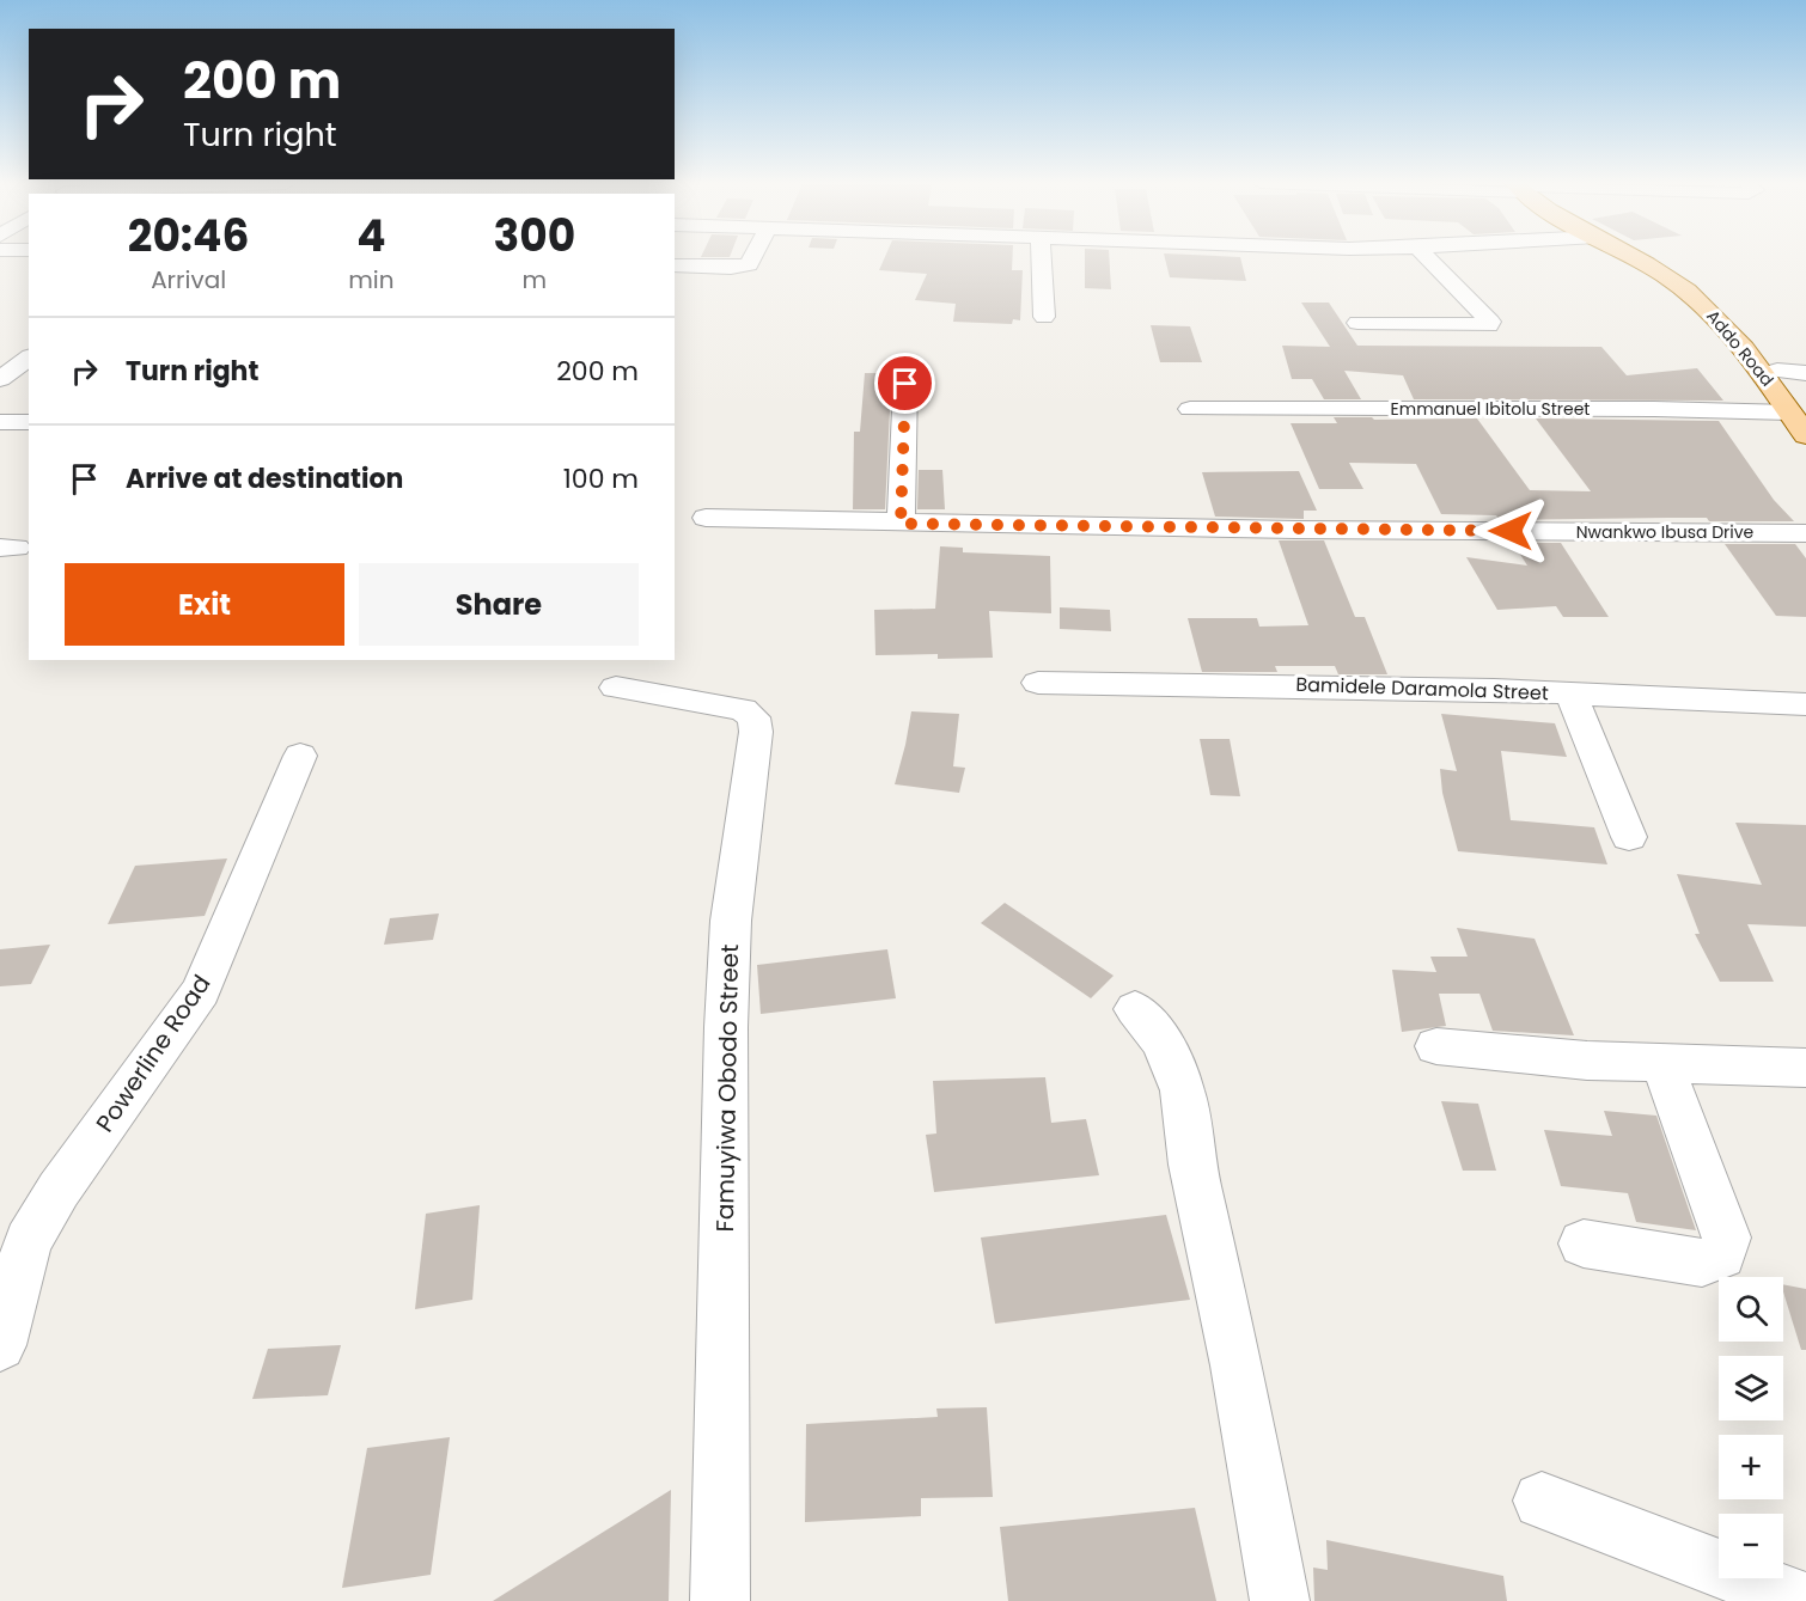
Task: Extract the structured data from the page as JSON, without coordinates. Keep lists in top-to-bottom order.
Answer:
{
  "streets": {
    "main road": ["Addo Road"],
    "street": [
      "Emmanuel Ibitolu Street",
      "Nwankwo Ibusa Drive",
      "Bamidele Daramola Street",
      "Powerline Road",
      "Famuyiwa Obodo Street"
    ]
  },
  "crossings": [
    ["Addo Road", "Emmanuel Ibitolu Street"]
  ],
  "page": {
    "turn": ["200 m", "Turn right"],
    "eta": [
      "20:46",
      "Arrival",
      "4",
      "min",
      "300",
      "m"
    ],
    "list": [
      {
        "name": "Turn right",
        "value": "200 m"
      },
      {
        "name": "Arrive at destination",
        "value": "100 m"
      }
    ],
    "buttons": ["Exit", "Share"],
    "map_buttons": ["+", "−"]
  }
}
